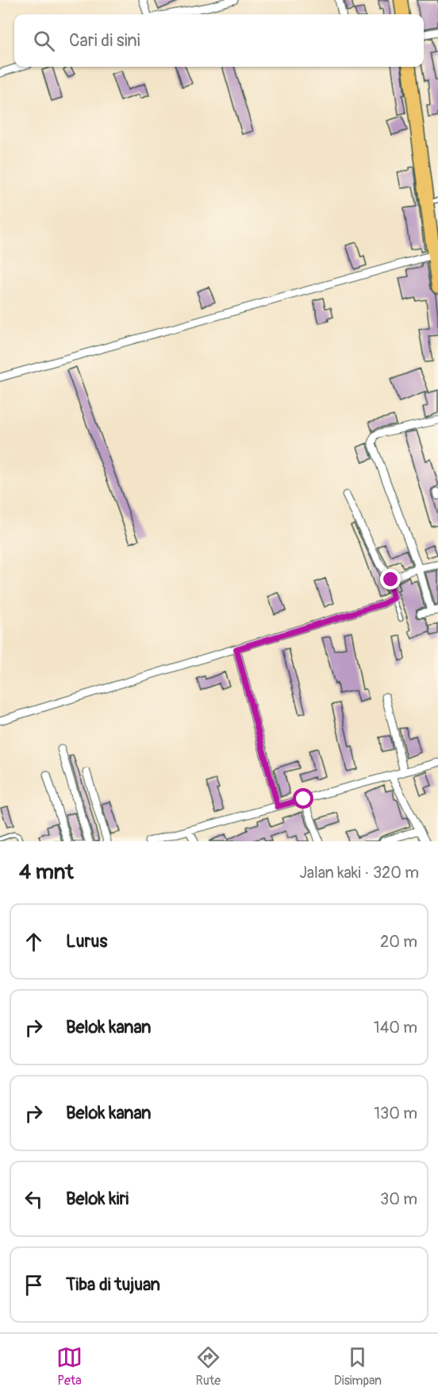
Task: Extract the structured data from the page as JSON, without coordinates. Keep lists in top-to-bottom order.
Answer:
{
  "page": {
    "search": "Cari di sini",
    "heading": ["4 mnt", "Jalan kaki · 320 m"],
    "list": [
      ["Lurus", "20 m"],
      ["Belok kanan", "140 m"],
      ["Belok kanan", "130 m"],
      ["Belok kiri", "30 m"],
      "Tiba di tujuan"
    ],
    "nav": ["Peta", "Rute", "Disimpan"]
  }
}
